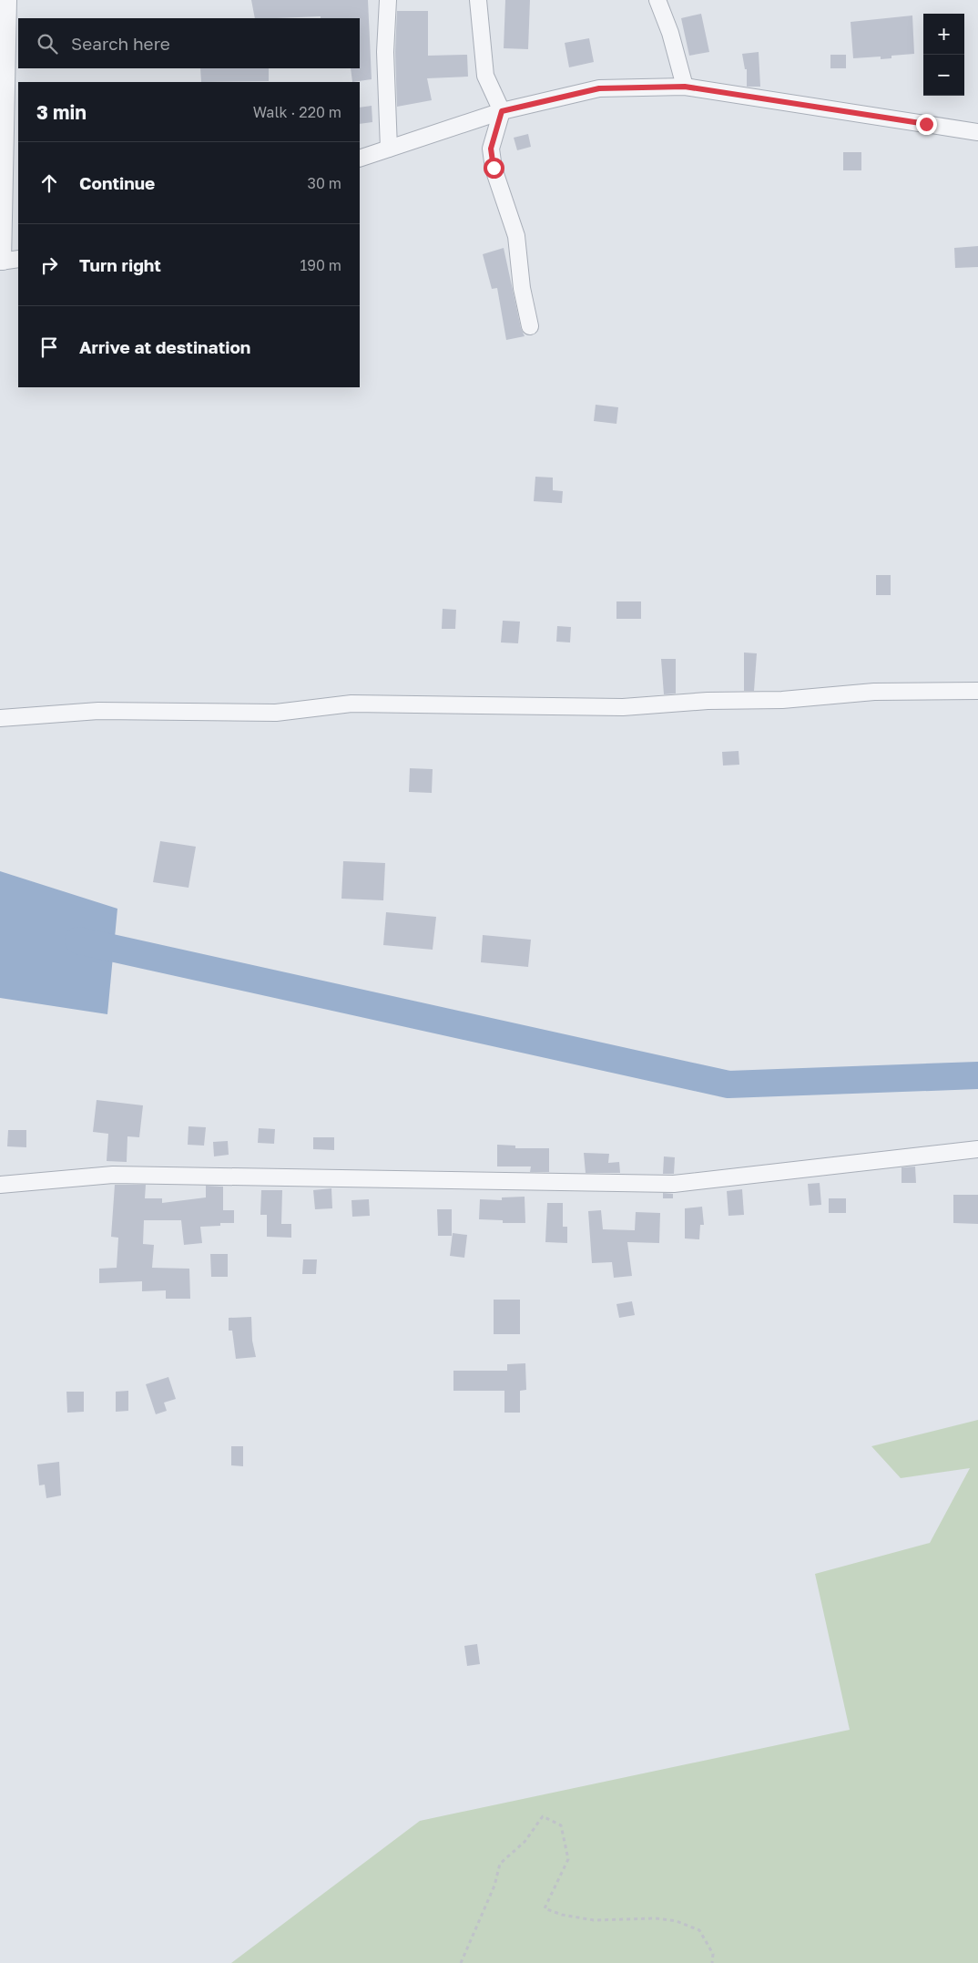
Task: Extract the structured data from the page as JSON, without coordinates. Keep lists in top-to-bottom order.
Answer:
{
  "page": {
    "map_buttons": ["+", "−"],
    "search": "Search here",
    "heading": ["3 min", "Walk · 220 m"],
    "list": [
      ["Continue", "30 m"],
      ["Turn right", "190 m"],
      "Arrive at destination"
    ]
  }
}
